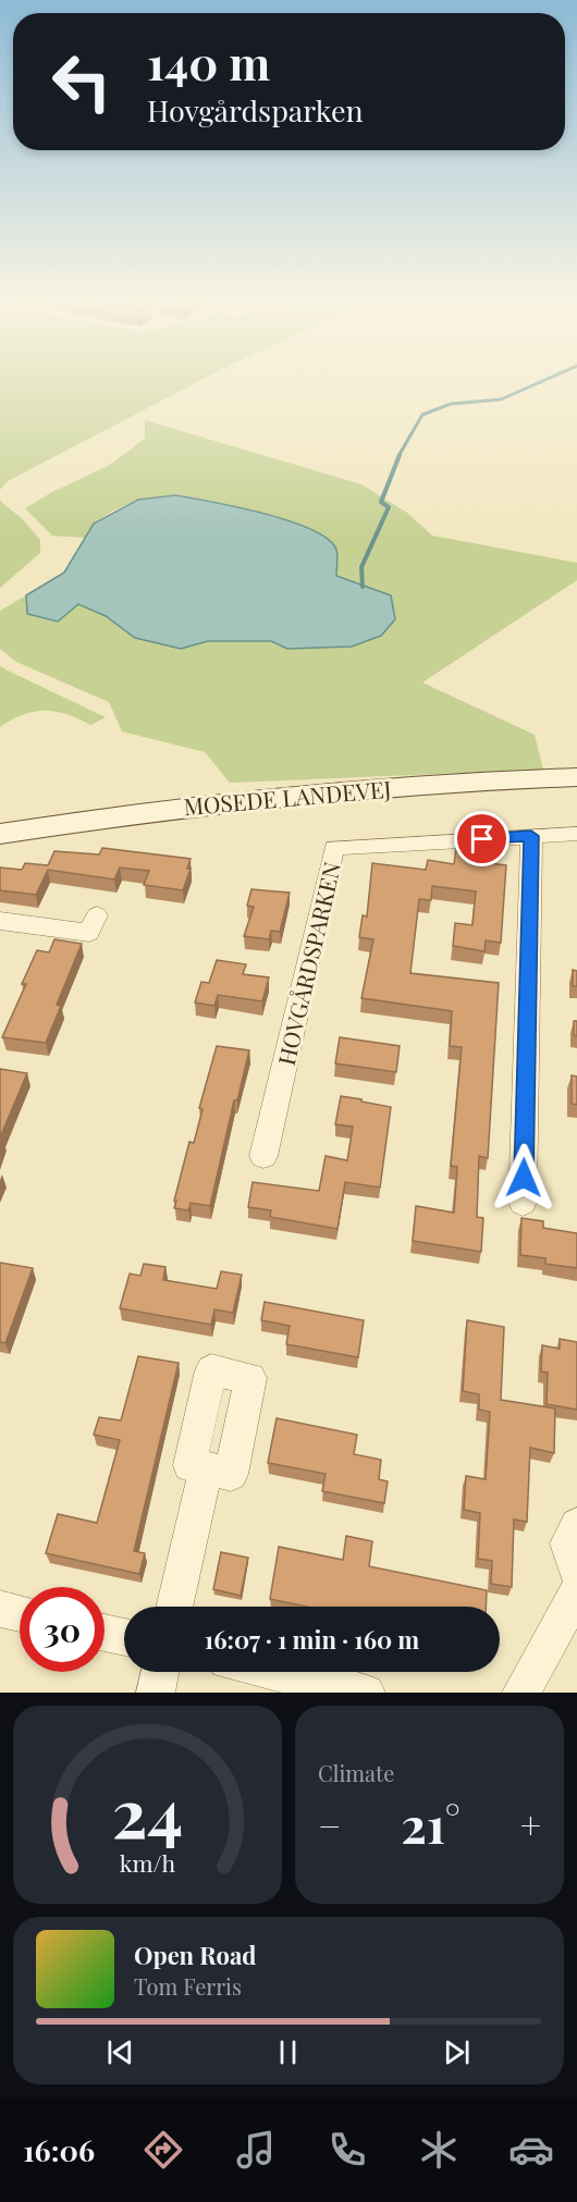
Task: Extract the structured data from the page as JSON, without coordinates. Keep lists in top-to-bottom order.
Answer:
{
  "streets": {
    "main road": ["MOSEDE LANDEVEJ"],
    "street": ["HOVGÅRDSPARKEN"]
  },
  "page": {
    "turn": ["140 m", "Hovgårdsparken"],
    "limit": "30",
    "trip": "16:07 · 1 min · 160 m",
    "tile": "Climate",
    "heat": ["−", "21°", "+"],
    "song": ["Open Road", "Tom Ferris"],
    "tabs": "16:06",
    "gauge": ["24", "km/h"]
  }
}
